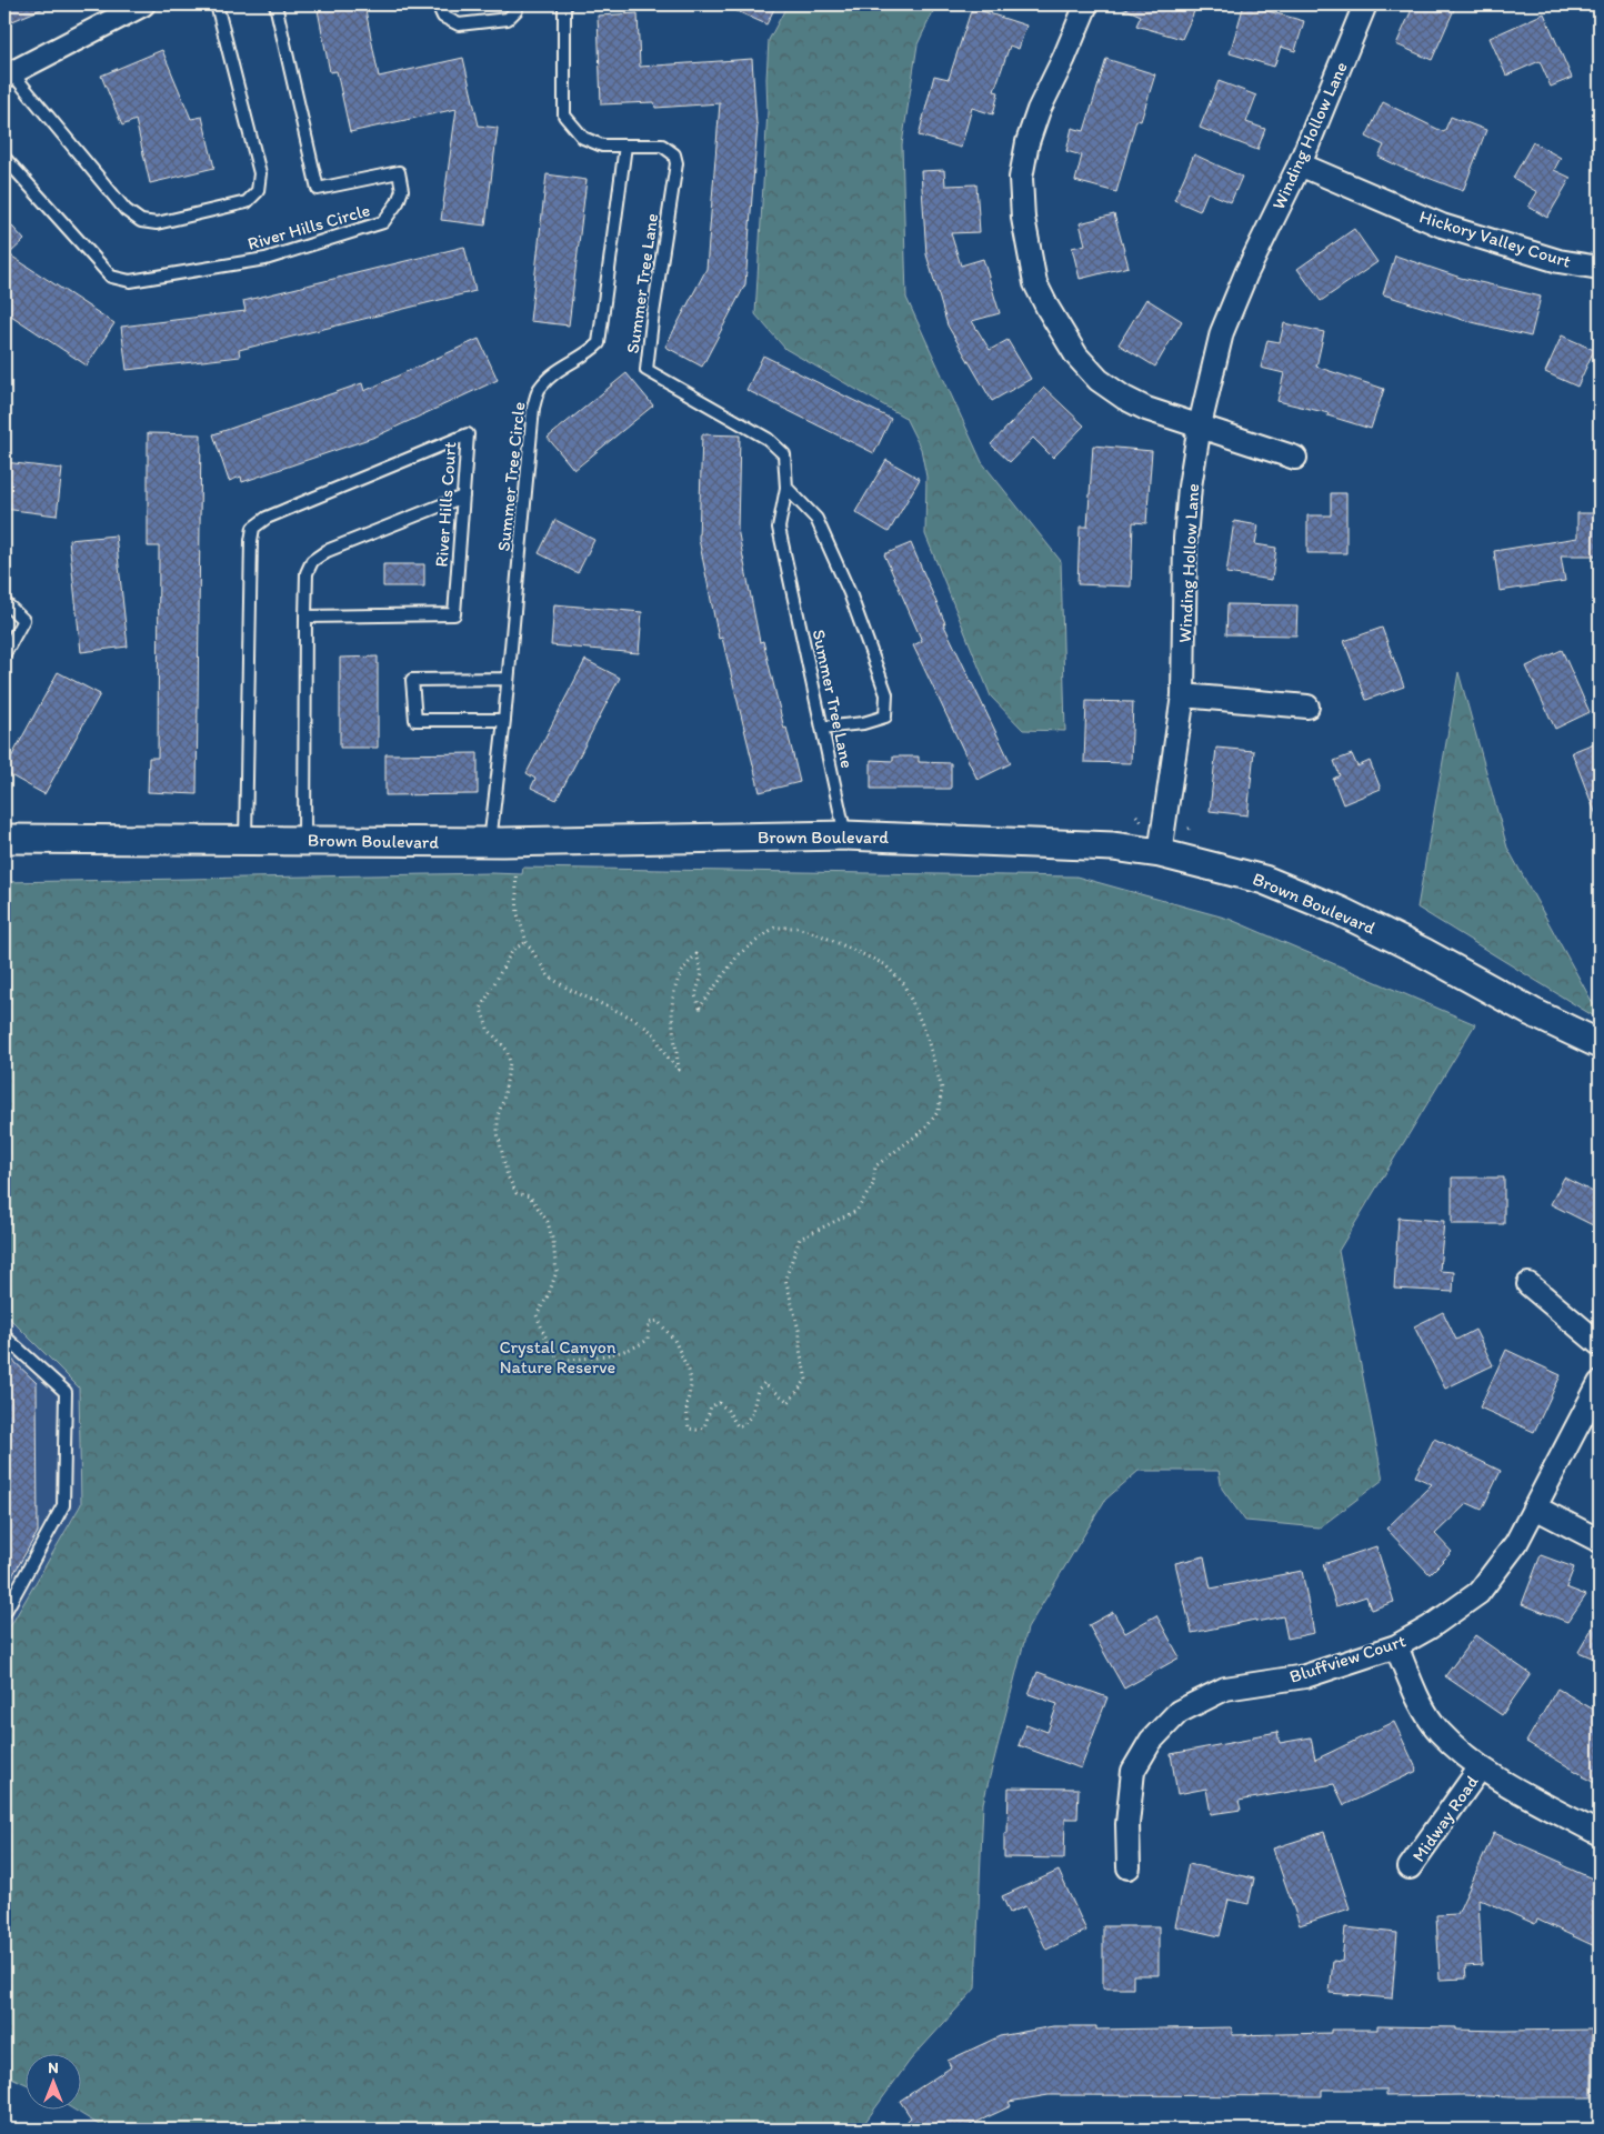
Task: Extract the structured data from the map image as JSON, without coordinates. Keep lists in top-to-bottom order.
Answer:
{
  "streets": {
    "street": [
      "Winding Hollow Lane",
      "Hickory Valley Court",
      "Brown Boulevard",
      "Bluffview Court",
      "Midway Road"
    ],
    "lane": [
      "River Hills Circle",
      "Summer Tree Lane",
      "Summer Tree Circle",
      "River Hills Court"
    ]
  },
  "crossings": [
    ["Winding Hollow Lane", "Hickory Valley Court"],
    ["Winding Hollow Lane", "Brown Boulevard"],
    ["Summer Tree Lane", "Summer Tree Circle"],
    ["Summer Tree Lane", "Brown Boulevard"],
    ["Summer Tree Circle", "Brown Boulevard"],
    ["River Hills Court", "Brown Boulevard"],
    ["Bluffview Court", "Midway Road"]
  ],
  "parks": ["Crystal Canyon Nature Reserve"],
  "north": "top"
}
